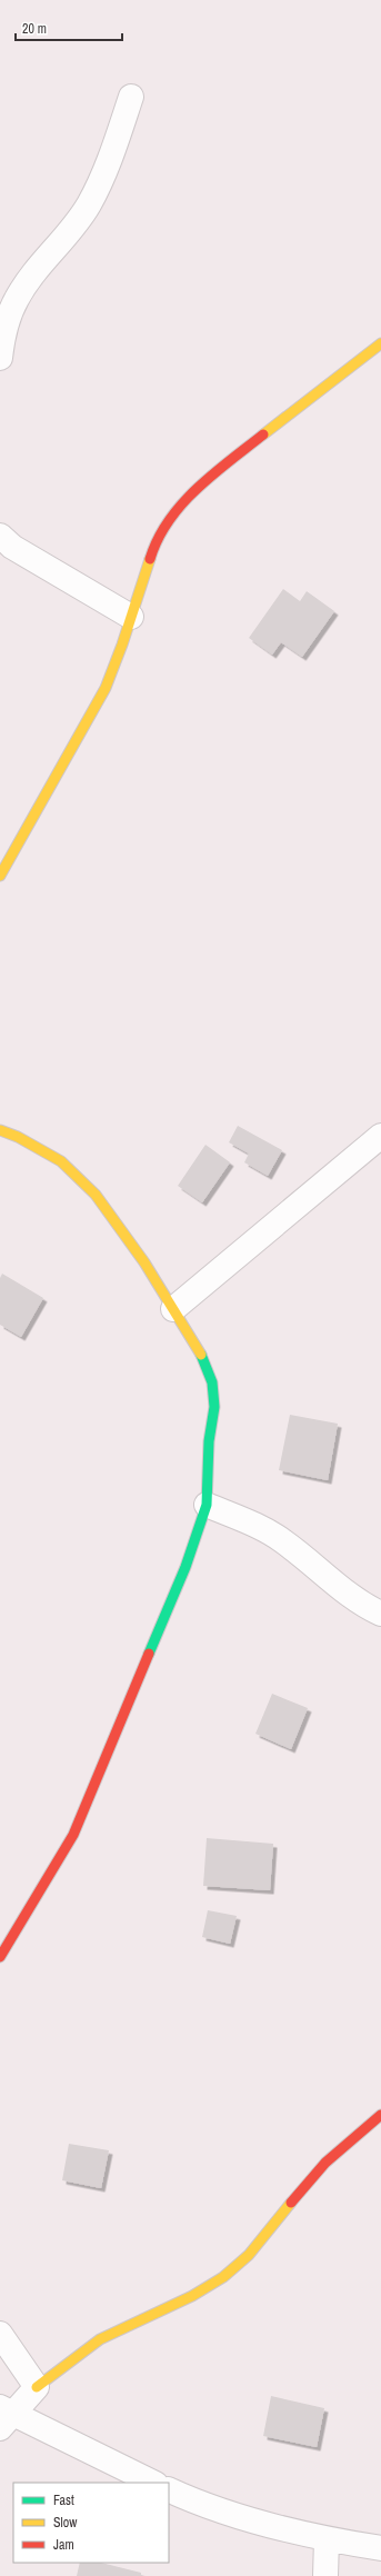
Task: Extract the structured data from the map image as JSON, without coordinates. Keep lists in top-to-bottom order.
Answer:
{
  "legend": ["Fast", "Slow", "Jam"],
  "scale_bar": "20 m"
}
